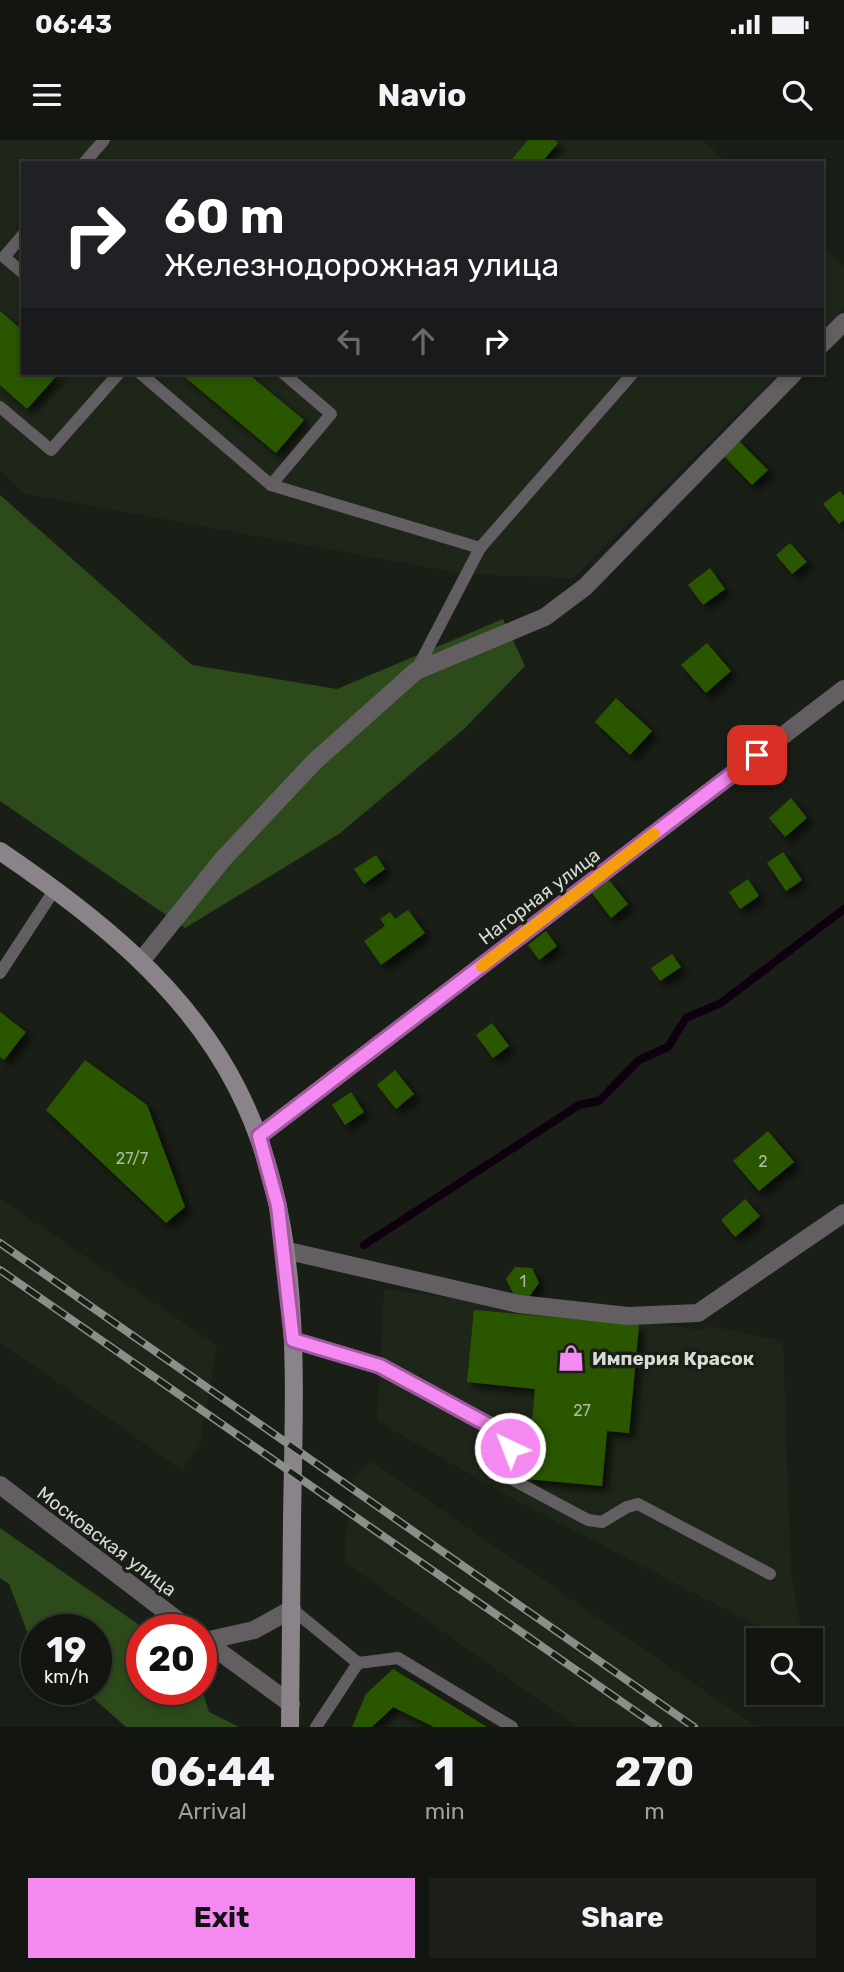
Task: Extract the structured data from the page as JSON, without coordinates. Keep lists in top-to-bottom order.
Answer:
{
  "streets": {
    "street": ["Нагорная улица", "Московская улица"]
  },
  "places": {
    "shop": ["Империя Красок"]
  },
  "house_numbers": [
    "27/7",
    "2",
    "1",
    "27"
  ],
  "page": {
    "status": "06:43",
    "header": "Navio",
    "turn": ["60 m", "Железнодорожная улица"],
    "speed": "19 km/h",
    "limit": "20",
    "eta": [
      "06:44",
      "Arrival",
      "1",
      "min",
      "270",
      "m"
    ],
    "buttons": ["Exit", "Share"]
  }
}
